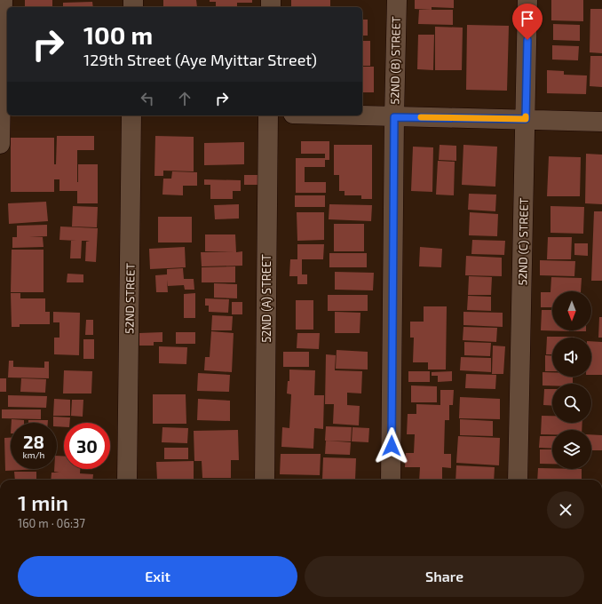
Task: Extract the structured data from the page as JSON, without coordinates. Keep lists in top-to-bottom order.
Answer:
{
  "streets": {
    "street": [
      "52ND (B) STREET",
      "52ND (C) STREET",
      "52ND STREET",
      "52ND (A) STREET"
    ]
  },
  "north": "bottom",
  "page": {
    "turn": ["100 m", "129th Street (Aye Myittar Street)"],
    "speed": "28 km/h",
    "limit": "30",
    "heading": ["1 min", "160 m · 06:37"],
    "buttons": ["Exit", "Share"]
  }
}
